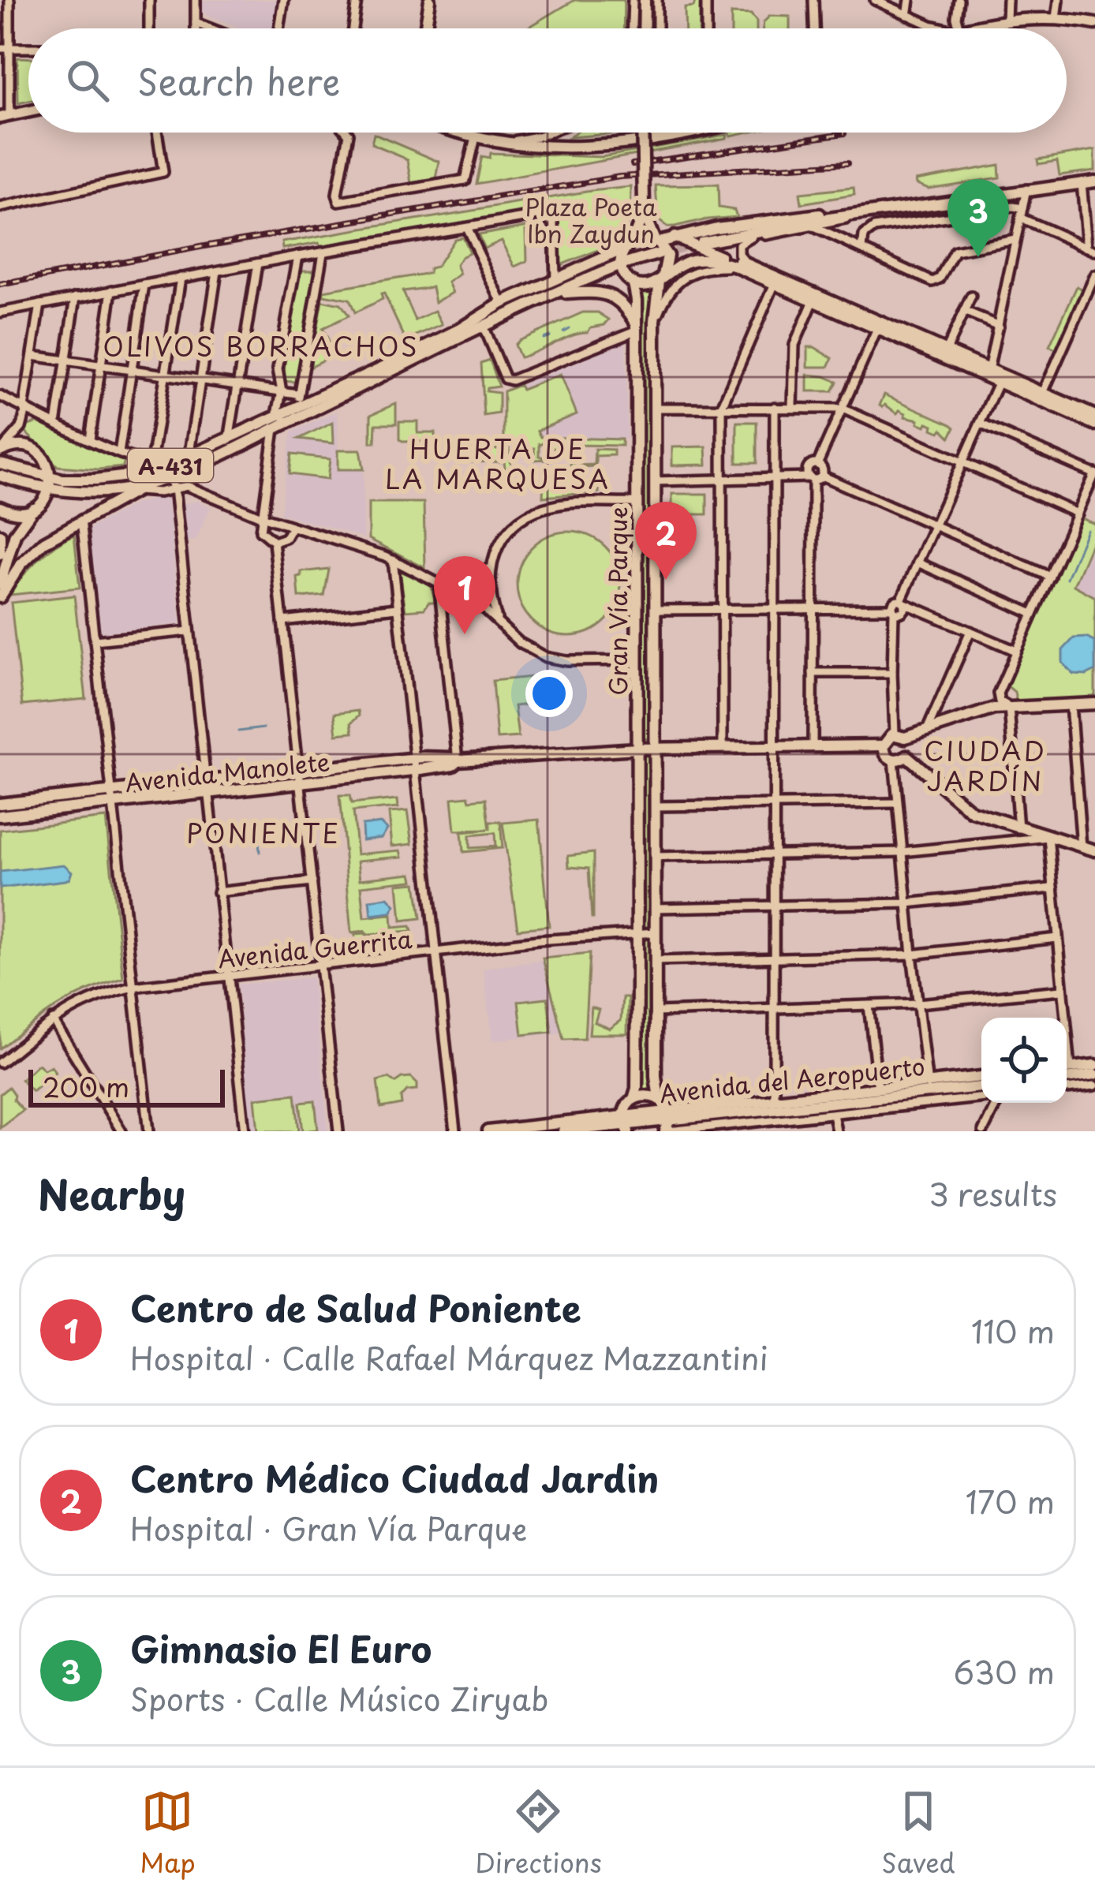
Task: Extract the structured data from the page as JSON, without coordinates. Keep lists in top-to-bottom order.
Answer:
{
  "streets": {
    "main road": [
      "A-431",
      "Gran Vía Parque",
      "Avenida Manolete",
      "Avenida del Aeropuerto"
    ],
    "street": ["Avenida Guerrita"]
  },
  "crossings": [
    ["A-431", "Gran Vía Parque"],
    ["Gran Vía Parque", "Avenida Manolete"],
    ["Gran Vía Parque", "Avenida Guerrita"]
  ],
  "districts": [
    "OLIVOS BORRACHOS",
    "HUERTA DE LA MARQUESA",
    "CIUDAD JARDÍN",
    "PONIENTE"
  ],
  "parks": ["Plaza Poeta Ibn Zaydun"],
  "scale_bar": "200 m",
  "page": {
    "search": "Search here",
    "pins": ["3", "2", "1"],
    "scale": "200 m",
    "heading": ["Nearby", "3 results"],
    "list": [
      {
        "mark": "1",
        "name": "Centro de Salud Poniente",
        "note": "Hospital · Calle Rafael Márquez Mazzantini",
        "value": "110 m"
      },
      {
        "mark": "2",
        "name": "Centro Médico Ciudad Jardin",
        "note": "Hospital · Gran Vía Parque",
        "value": "170 m"
      },
      {
        "mark": "3",
        "name": "Gimnasio El Euro",
        "note": "Sports · Calle Músico Ziryab",
        "value": "630 m"
      }
    ],
    "nav": ["Map", "Directions", "Saved"]
  }
}
